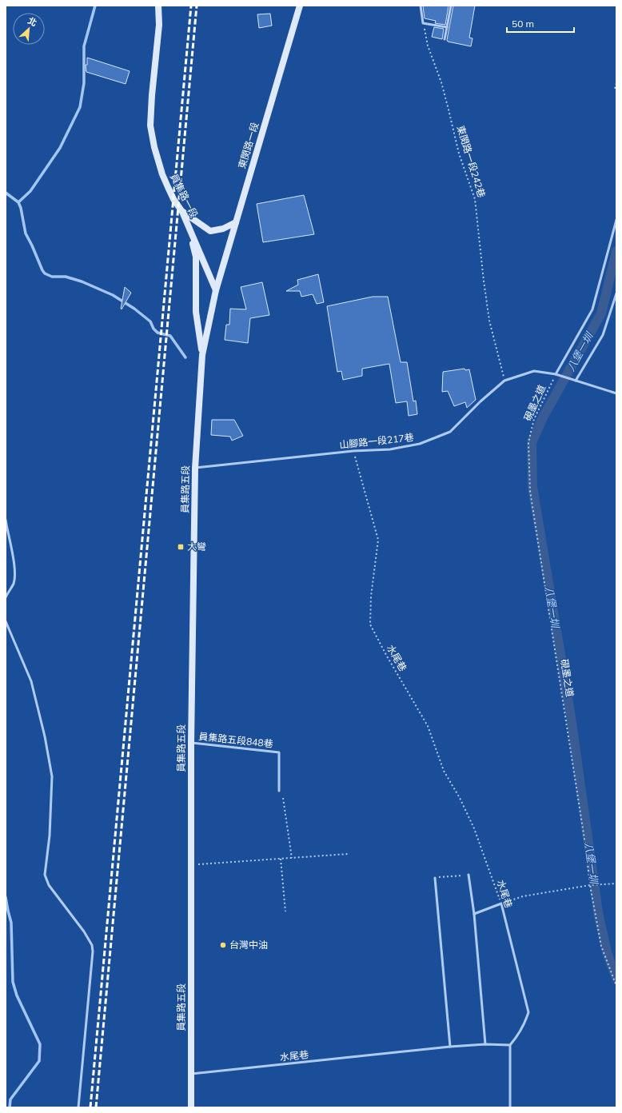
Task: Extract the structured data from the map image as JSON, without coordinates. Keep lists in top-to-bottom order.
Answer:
{
  "streets": {
    "main road": ["東閔路一段", "員集路一段", "員集路五段"],
    "lane": ["山腳路一段217巷", "水尾巷", "員集路五段848巷"],
    "path": ["東閔路一段242巷", "硯墨之道"]
  },
  "crossings": [
    ["東閔路一段", "員集路一段"],
    ["東閔路一段242巷", "山腳路一段217巷"],
    ["硯墨之道", "山腳路一段217巷"],
    ["山腳路一段217巷", "員集路五段"],
    ["山腳路一段217巷", "水尾巷"],
    ["員集路五段", "水尾巷"],
    ["員集路五段", "員集路五段848巷"]
  ],
  "water": ["八堡一圳"],
  "places": {
    "transit": ["大彎"],
    "other": ["台灣中油"]
  },
  "scale_bar": "50 m",
  "north": "top right"
}
